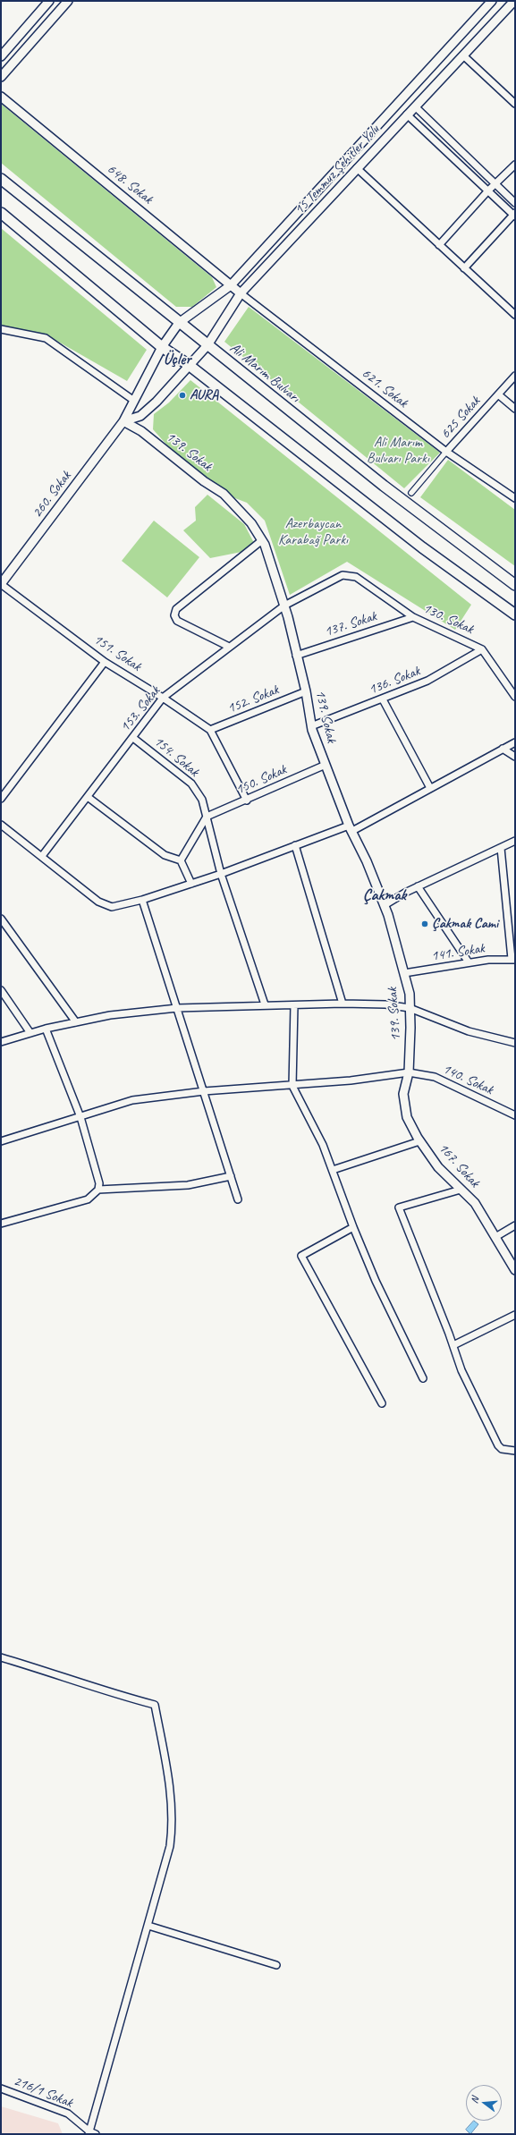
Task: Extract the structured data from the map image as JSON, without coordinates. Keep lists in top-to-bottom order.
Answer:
{
  "streets": {
    "main road": ["Ali Marım Bulvarı"],
    "street": [
      "15 Temmuz Şehitler Yolu",
      "648. Sokak",
      "621. Sokak",
      "625 Sokak",
      "139. Sokak",
      "260. Sokak",
      "130. Sokak",
      "137. Sokak",
      "151. Sokak",
      "136. Sokak",
      "152. Sokak",
      "153. Sokak",
      "154. Sokak",
      "150. Sokak",
      "141. Sokak",
      "140. Sokak",
      "167. Sokak",
      "216/1 Sokak"
    ]
  },
  "crossings": [
    ["15 Temmuz Şehitler Yolu", "648. Sokak"],
    ["15 Temmuz Şehitler Yolu", "Ali Marım Bulvarı"],
    ["15 Temmuz Şehitler Yolu", "621. Sokak"],
    ["15 Temmuz Şehitler Yolu", "139. Sokak"],
    ["15 Temmuz Şehitler Yolu", "260. Sokak"],
    ["648. Sokak", "621. Sokak"],
    ["621. Sokak", "625 Sokak"],
    ["139. Sokak", "260. Sokak"],
    ["139. Sokak", "137. Sokak"],
    ["139. Sokak", "136. Sokak"],
    ["139. Sokak", "152. Sokak"],
    ["139. Sokak", "153. Sokak"],
    ["139. Sokak", "150. Sokak"],
    ["139. Sokak", "141. Sokak"],
    ["139. Sokak", "140. Sokak"],
    ["139. Sokak", "167. Sokak"],
    ["260. Sokak", "151. Sokak"],
    ["130. Sokak", "137. Sokak"],
    ["130. Sokak", "136. Sokak"],
    ["130. Sokak", "153. Sokak"],
    ["151. Sokak", "152. Sokak"],
    ["151. Sokak", "153. Sokak"],
    ["151. Sokak", "150. Sokak"],
    ["153. Sokak", "154. Sokak"],
    ["154. Sokak", "150. Sokak"],
    ["140. Sokak", "167. Sokak"]
  ],
  "districts": ["Üçler", "Çakmak"],
  "parks": ["Ali Marım Bulvarı Parkı", "Azerbaycan Karabağ Parkı"],
  "places": ["AURA", "Çakmak Cami"],
  "north": "left"
}
